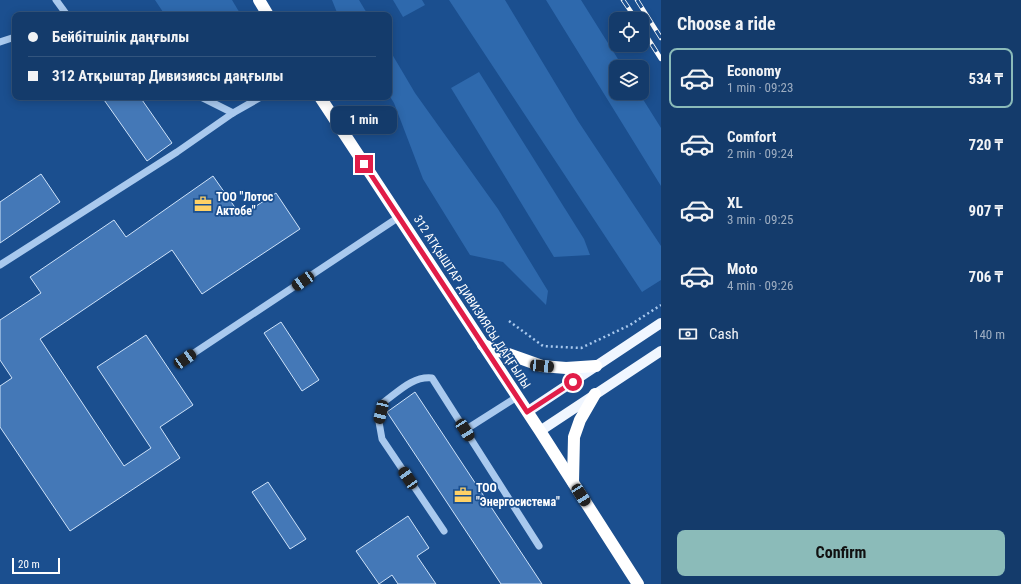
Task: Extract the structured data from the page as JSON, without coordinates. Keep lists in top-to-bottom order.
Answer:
{
  "streets": {
    "highway": ["312 АТҚЫШТАР ДИВИЗИЯСЫ ДАҢҒЫЛЫ"]
  },
  "places": {
    "office": ["ТОО \"Лотос Актобе\"", "ТОО \"Энергосистема\""]
  },
  "scale_bar": "20 m",
  "page": {
    "heading": "Choose a ride",
    "banner": ["Бейбітшілік даңғылы", "312 Атқыштар Дивизиясы даңғылы"],
    "list": [
      {
        "name": "Economy",
        "note": "1 min · 09:23",
        "value": "534 ₸"
      },
      {
        "name": "Comfort",
        "note": "2 min · 09:24",
        "value": "720 ₸"
      },
      {
        "name": "XL",
        "note": "3 min · 09:25",
        "value": "907 ₸"
      },
      {
        "name": "Moto",
        "note": "4 min · 09:26",
        "value": "706 ₸"
      }
    ],
    "bubble": "1 min",
    "pay": ["Cash", "140 m"],
    "buttons": "Confirm",
    "scale": "20 m"
  }
}
